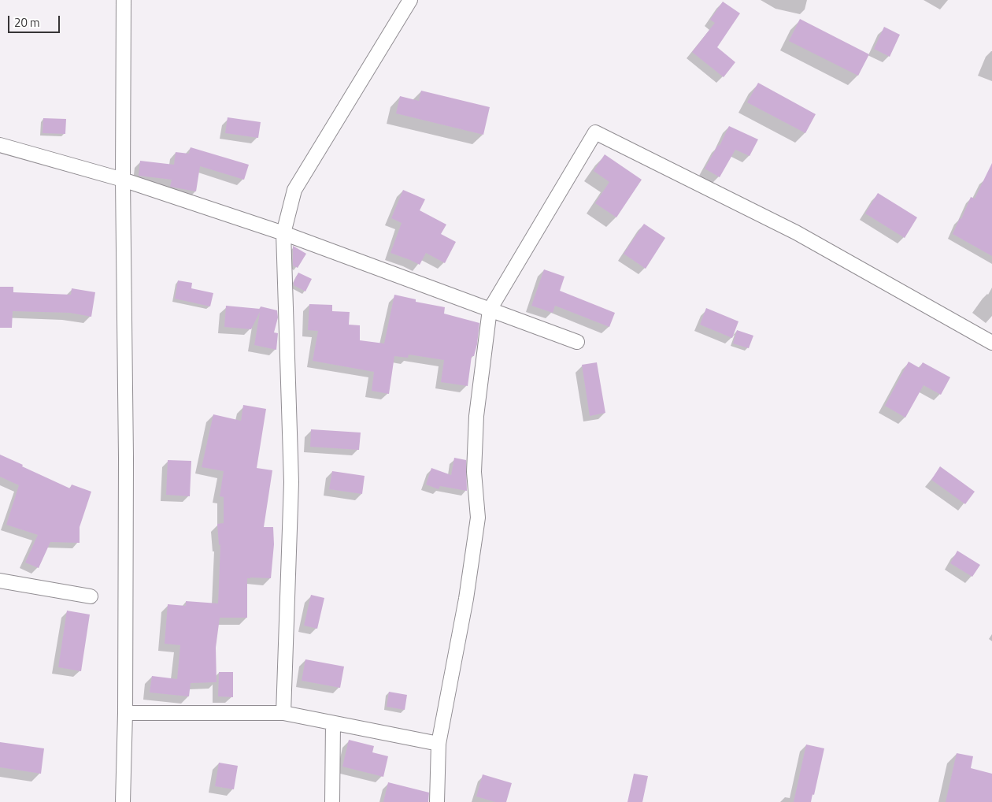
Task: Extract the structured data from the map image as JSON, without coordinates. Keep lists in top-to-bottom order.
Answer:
{
  "scale_bar": "20 m"
}
